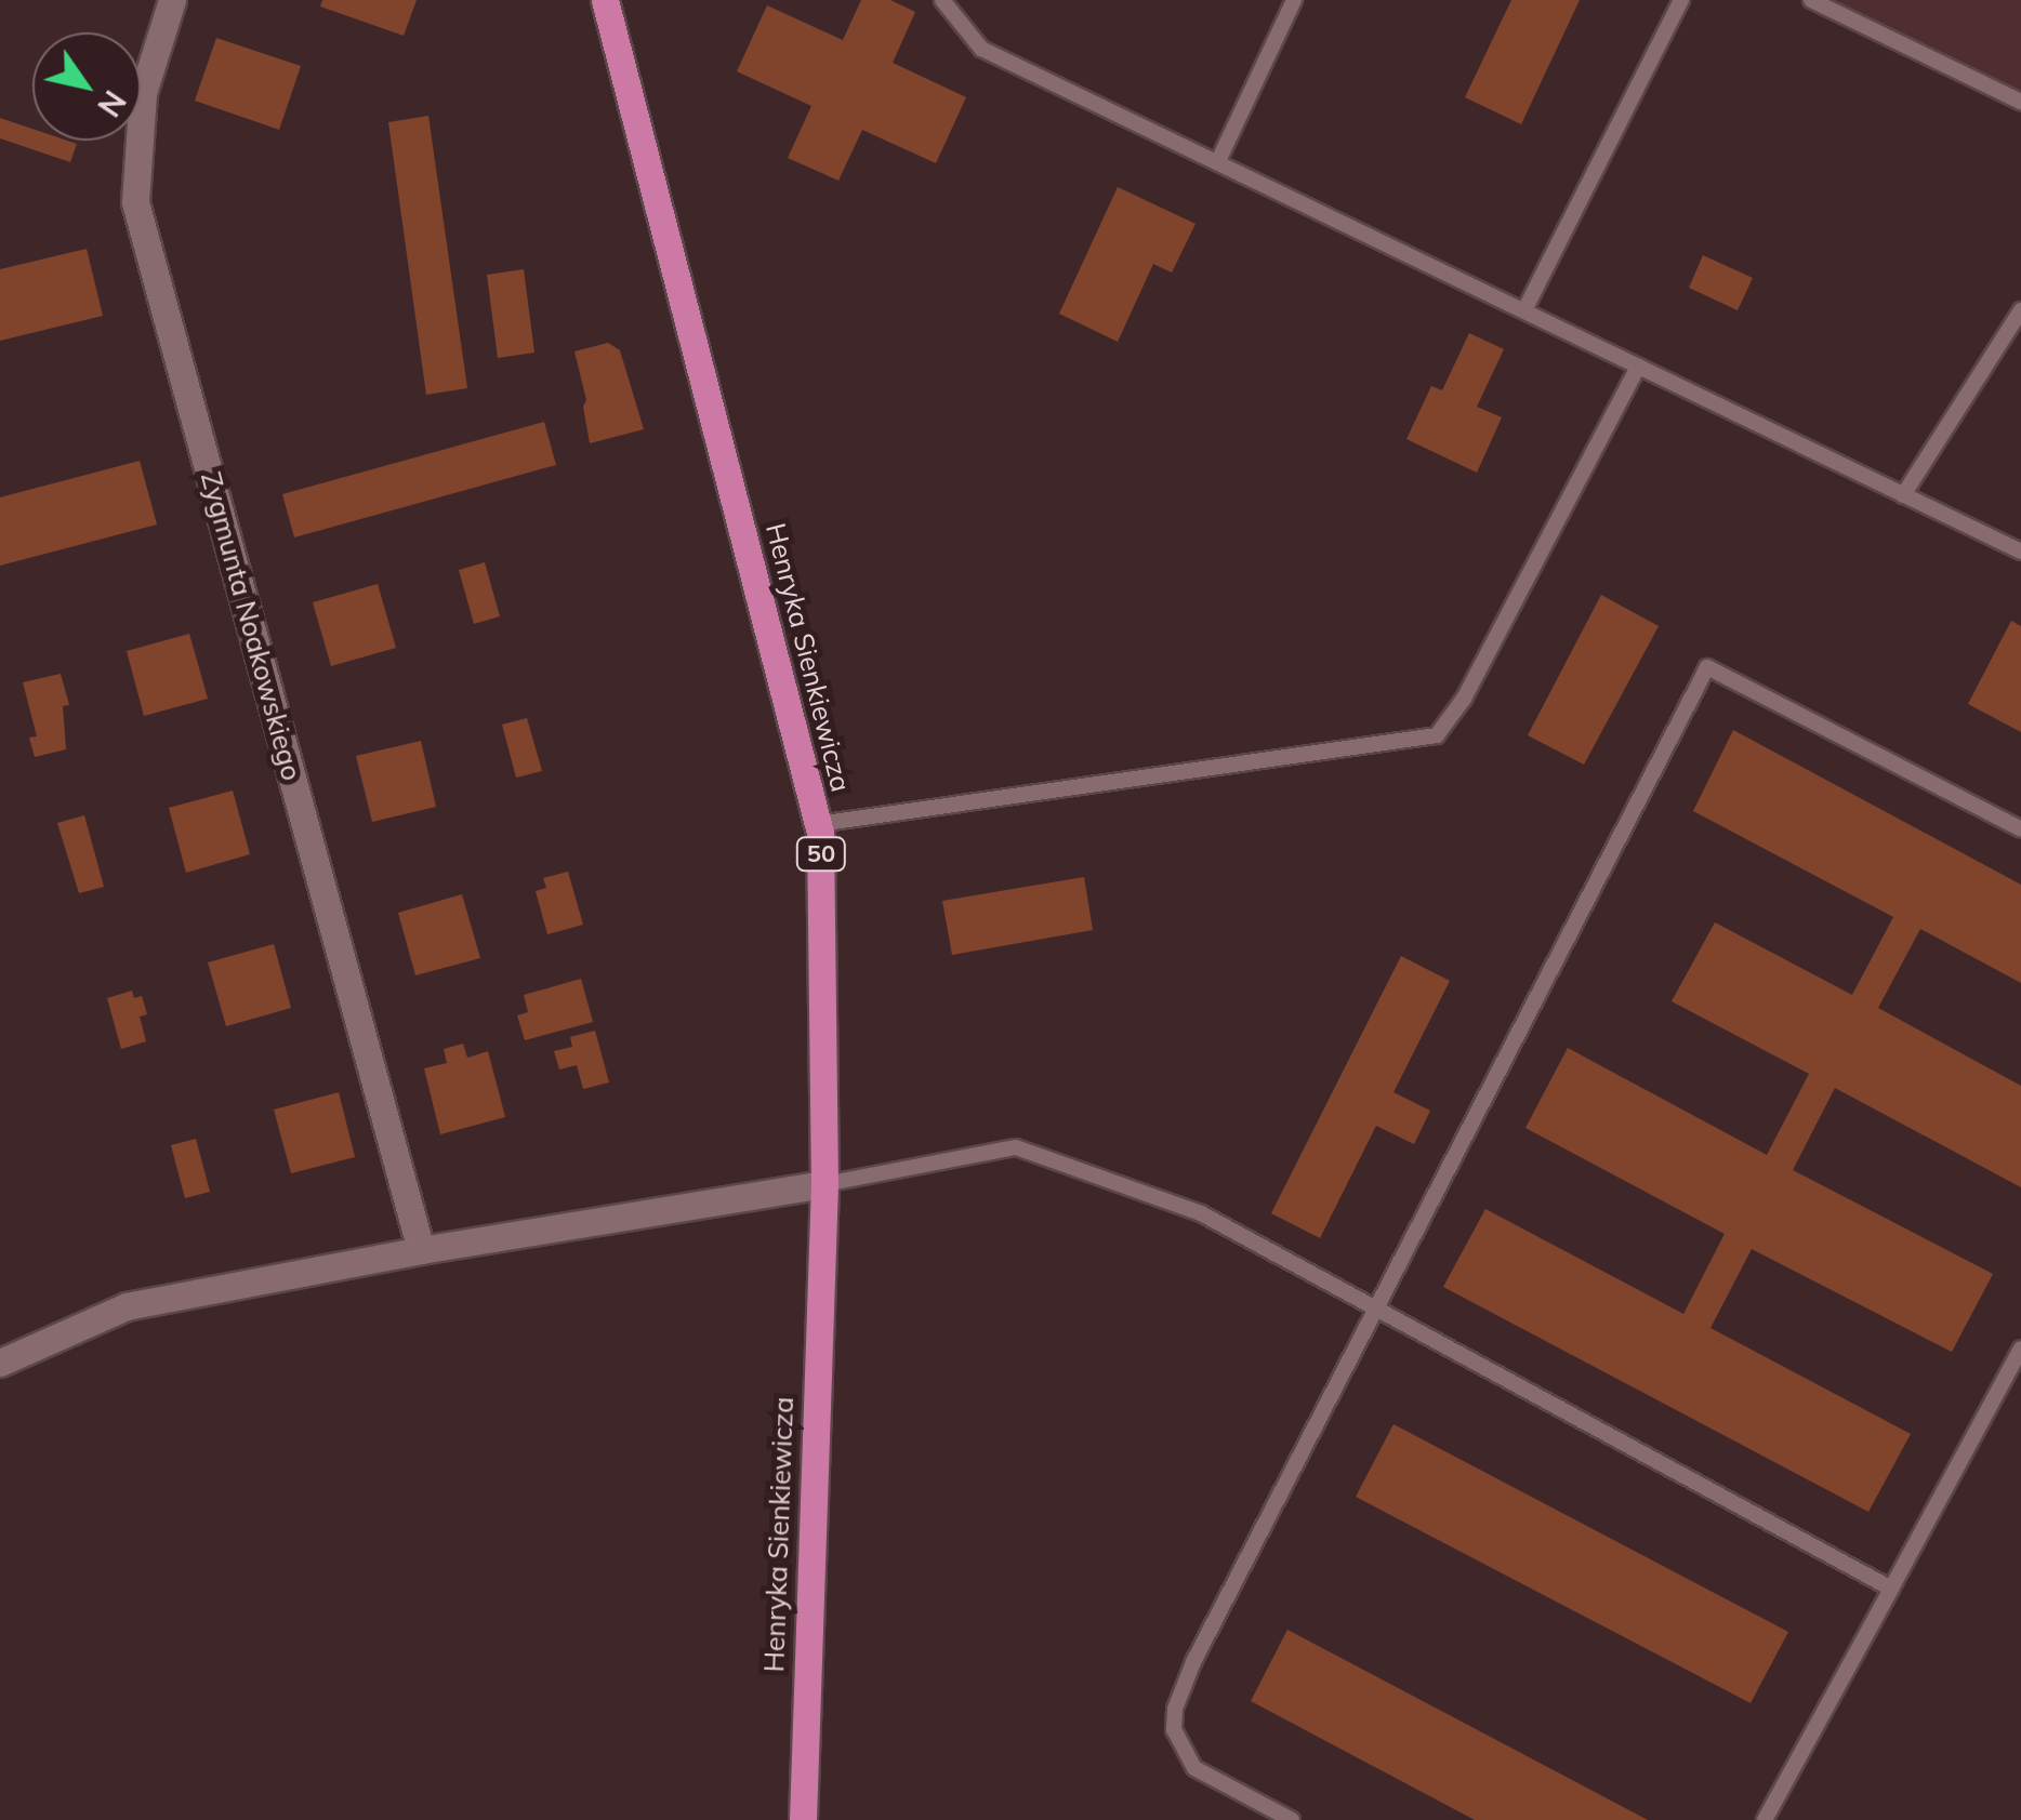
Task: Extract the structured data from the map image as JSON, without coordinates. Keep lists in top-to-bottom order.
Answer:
{
  "streets": {
    "main road": ["Henryka Sienkiewicza", "50"],
    "street": ["Zygmunta Noakowskiego"]
  },
  "north": "bottom right"
}
